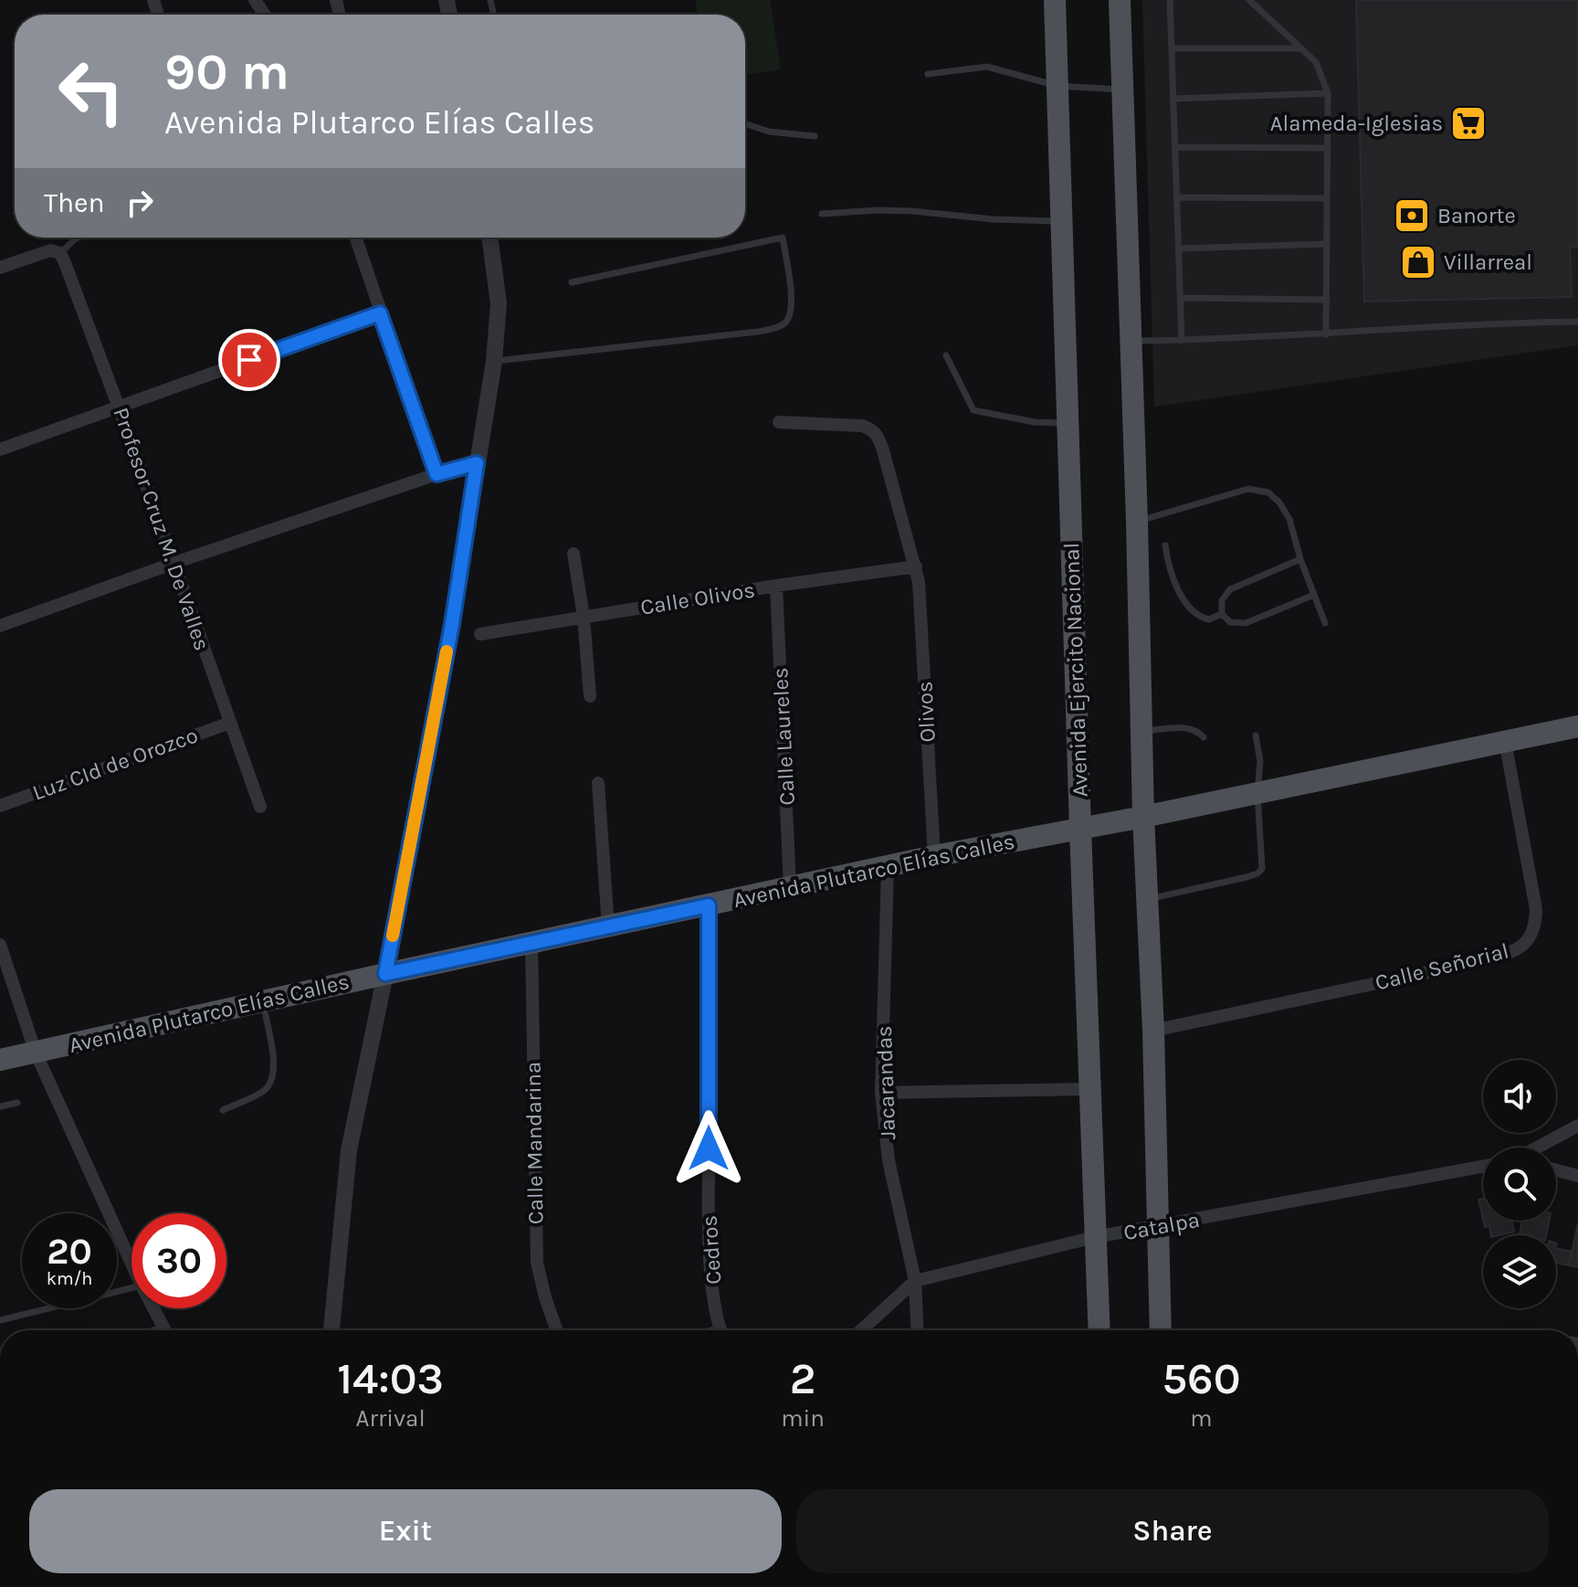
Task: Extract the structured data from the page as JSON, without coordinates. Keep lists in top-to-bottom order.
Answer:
{
  "streets": {
    "main road": ["Avenida Ejercito Nacional", "Avenida Plutarco Elías Calles"],
    "street": [
      "Profesor Cruz M. De Valles",
      "Calle Olivos",
      "Olivos",
      "Calle Laureles",
      "Luz CId de Orozco",
      "Calle Señorial",
      "Jacarandas",
      "Calle Mandarina",
      "Catalpa",
      "Cedros"
    ]
  },
  "crossings": [
    ["Profesor Cruz M. De Valles", "Luz CId de Orozco"],
    ["Calle Olivos", "Olivos"],
    ["Calle Olivos", "Calle Laureles"],
    ["Avenida Ejercito Nacional", "Avenida Plutarco Elías Calles"],
    ["Avenida Ejercito Nacional", "Catalpa"],
    ["Olivos", "Avenida Plutarco Elías Calles"],
    ["Calle Laureles", "Avenida Plutarco Elías Calles"],
    ["Avenida Plutarco Elías Calles", "Calle Señorial"],
    ["Avenida Plutarco Elías Calles", "Jacarandas"],
    ["Avenida Plutarco Elías Calles", "Calle Mandarina"],
    ["Avenida Plutarco Elías Calles", "Cedros"],
    ["Jacarandas", "Catalpa"]
  ],
  "places": {
    "supermarket": ["Alameda-Iglesias"],
    "bank": ["Banorte"],
    "shop": ["Villarreal"]
  },
  "page": {
    "turn": ["90 m", "Avenida Plutarco Elías Calles"],
    "then": "Then",
    "speed": "20 km/h",
    "limit": "30",
    "eta": [
      "14:03",
      "Arrival",
      "2",
      "min",
      "560",
      "m"
    ],
    "buttons": ["Exit", "Share"]
  }
}
